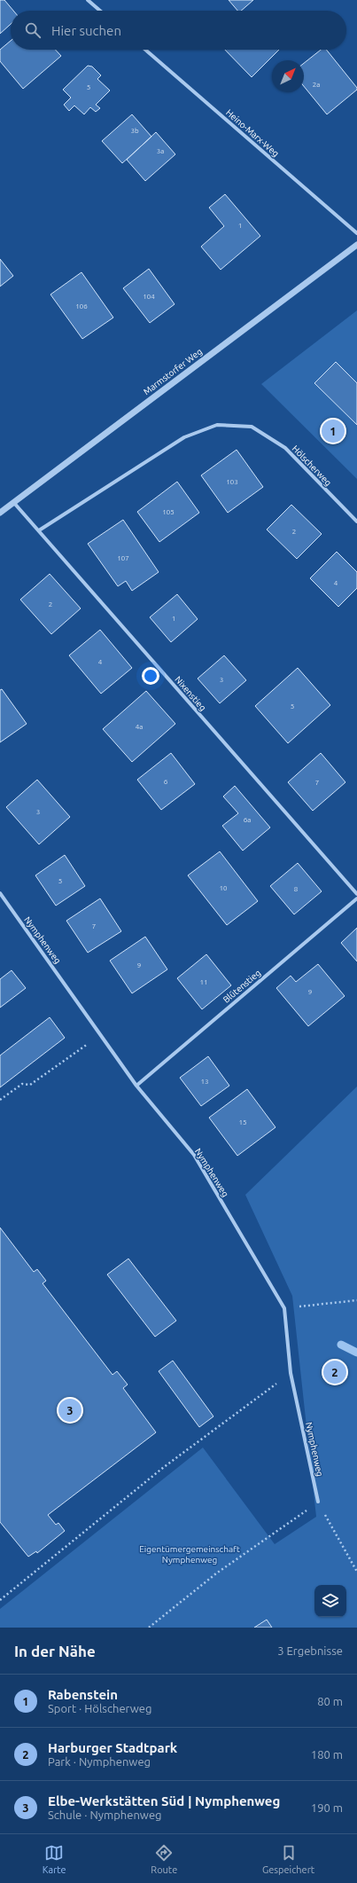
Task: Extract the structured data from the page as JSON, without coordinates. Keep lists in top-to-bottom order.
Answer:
{
  "streets": {
    "street": [
      "Heino-Marx-Weg",
      "Marmstorfer Weg",
      "Hölscherweg",
      "Nixenstieg",
      "Nymphenweg",
      "Blütenstieg"
    ]
  },
  "crossings": [
    ["Marmstorfer Weg", "Nixenstieg"],
    ["Hölscherweg", "Nixenstieg"],
    ["Nymphenweg", "Blütenstieg"]
  ],
  "parks": ["Eigentümergemeinschaft Nymphenweg"],
  "house_numbers": [
    "2a",
    "5",
    "3b",
    "3a",
    "1",
    "104",
    "106",
    "103",
    "105",
    "2",
    "107",
    "4",
    "2",
    "1",
    "4",
    "3",
    "5",
    "4a",
    "6",
    "7",
    "3",
    "6a",
    "5",
    "10",
    "8",
    "7",
    "9",
    "11",
    "9",
    "13",
    "15"
  ],
  "north": "top right",
  "page": {
    "search": "Hier suchen",
    "pins": ["1", "2", "3"],
    "heading": ["In der Nähe", "3 Ergebnisse"],
    "list": [
      {
        "mark": "1",
        "name": "Rabenstein",
        "note": "Sport · Hölscherweg",
        "value": "80 m"
      },
      {
        "mark": "2",
        "name": "Harburger Stadtpark",
        "note": "Park · Nymphenweg",
        "value": "180 m"
      },
      {
        "mark": "3",
        "name": "Elbe-Werkstätten Süd | Nymphenweg",
        "note": "Schule · Nymphenweg",
        "value": "190 m"
      }
    ],
    "nav": ["Karte", "Route", "Gespeichert"]
  }
}
